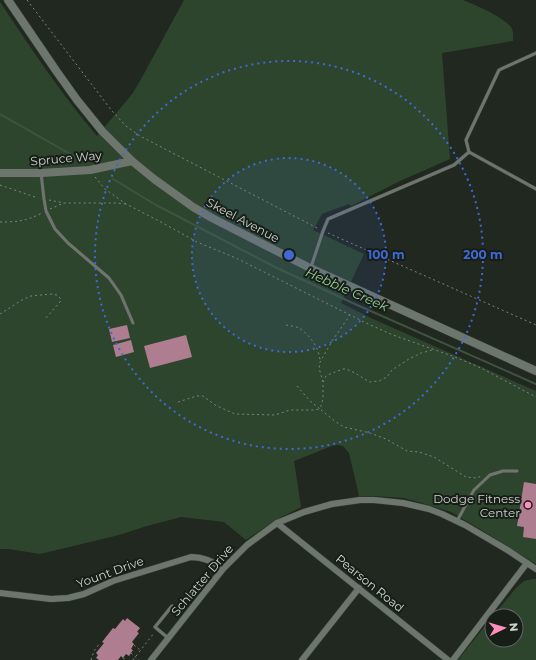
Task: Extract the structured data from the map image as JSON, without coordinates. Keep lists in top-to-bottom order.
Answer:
{
  "streets": {
    "street": [
      "Spruce Way",
      "Skeel Avenue",
      "Yount Drive",
      "Schlatter Drive",
      "Pearson Road"
    ]
  },
  "crossings": [
    ["Spruce Way", "Skeel Avenue"],
    ["Yount Drive", "Schlatter Drive"],
    ["Schlatter Drive", "Pearson Road"]
  ],
  "water": ["Hebble Creek"],
  "places": ["Dodge Fitness Center"],
  "north": "right",
  "rings": ["100 m", "200 m"]
}
